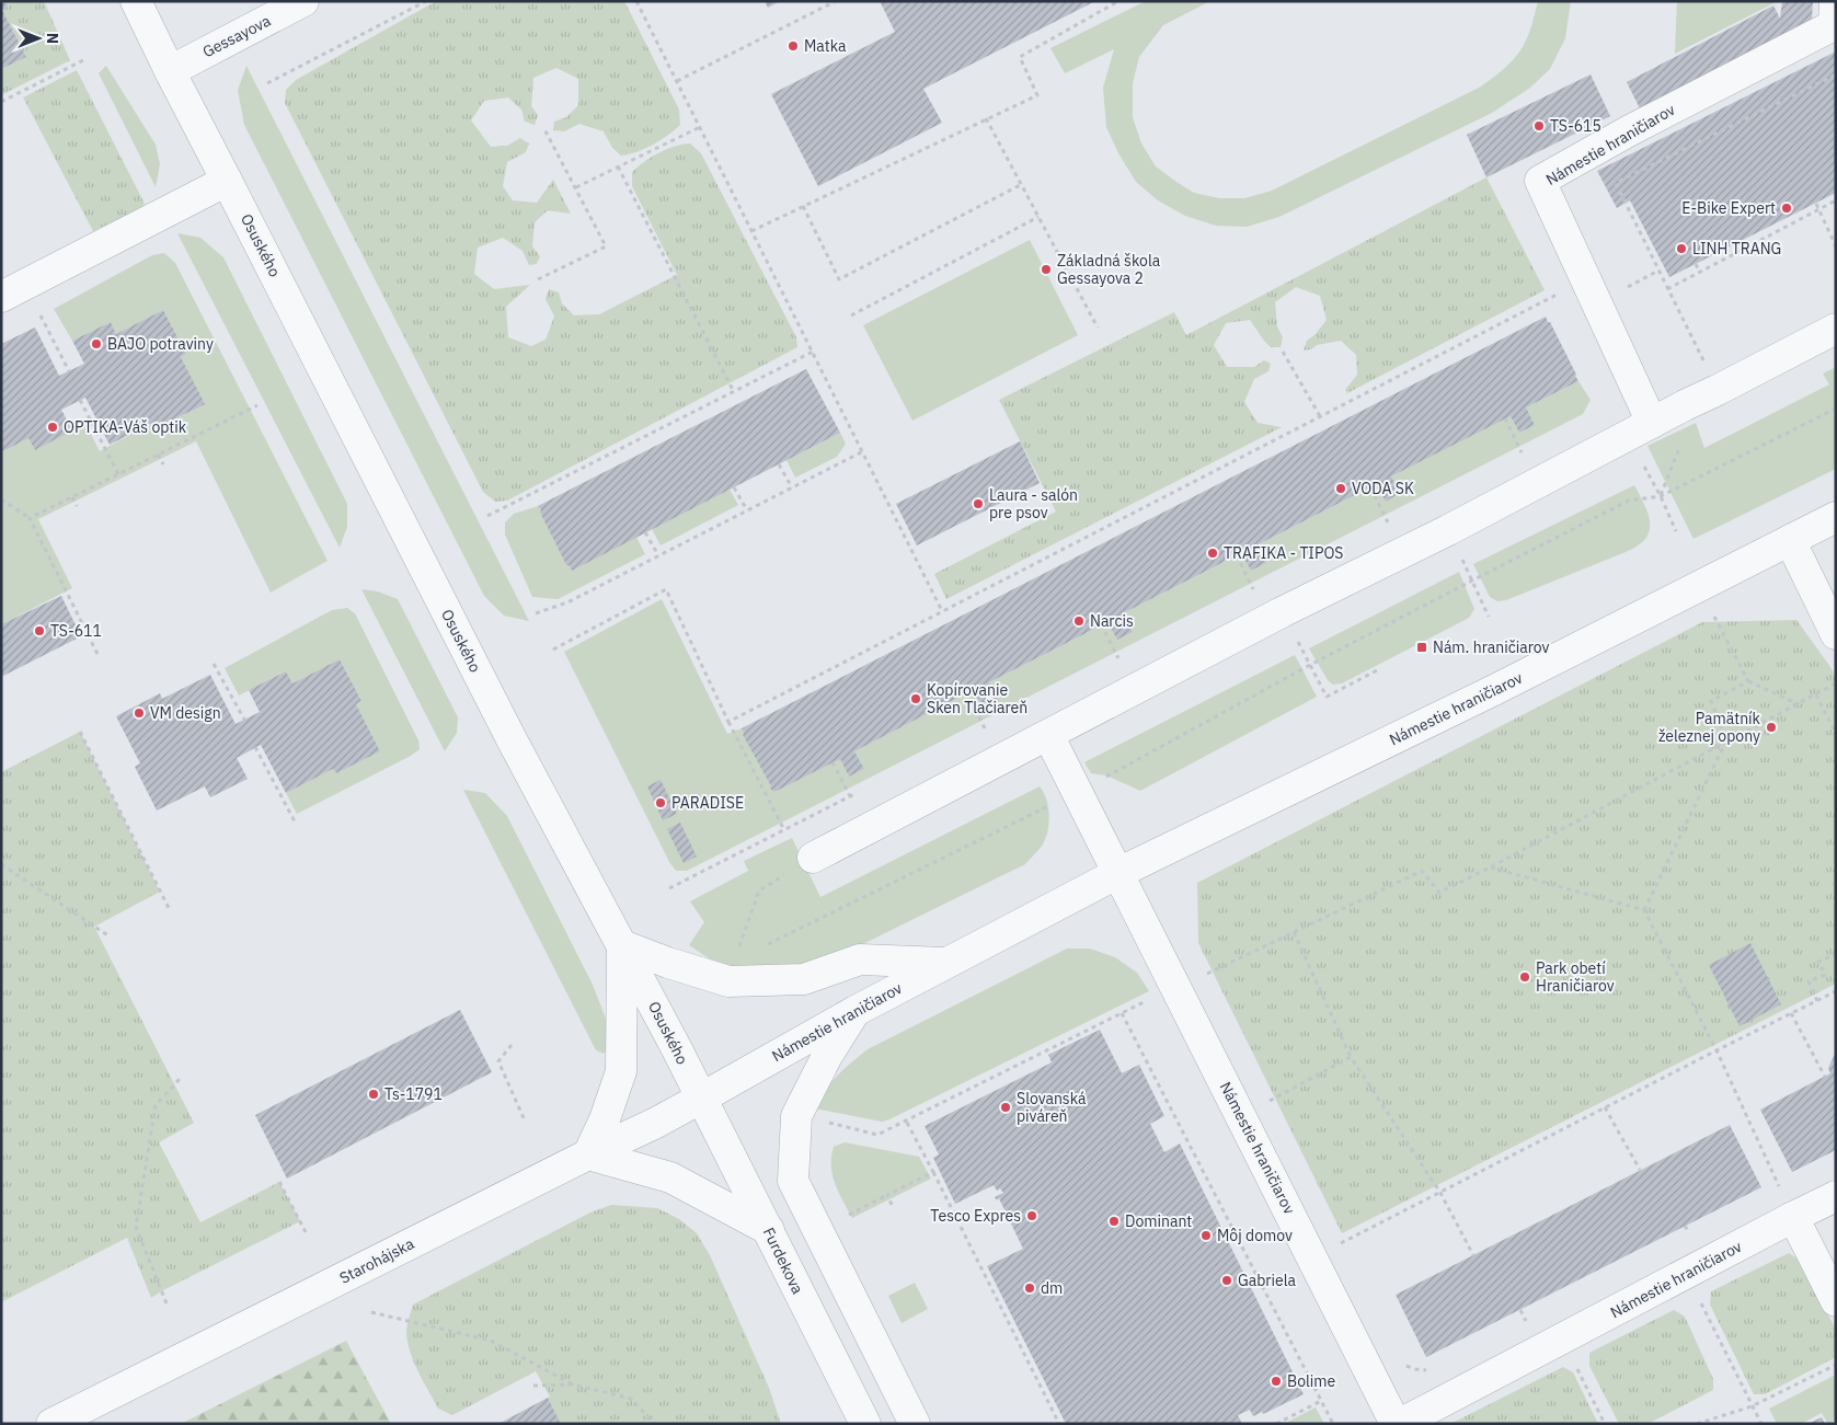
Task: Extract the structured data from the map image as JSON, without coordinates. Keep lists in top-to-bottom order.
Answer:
{
  "streets": {
    "street": [
      "Gessayova",
      "Námestie hraničiarov",
      "Osuského",
      "Starohájska",
      "Furdekova"
    ]
  },
  "crossings": [
    ["Gessayova", "Osuského"],
    ["Námestie hraničiarov", "Osuského"],
    ["Námestie hraničiarov", "Starohájska"],
    ["Námestie hraničiarov", "Furdekova"],
    ["Osuského", "Starohájska"],
    ["Osuského", "Furdekova"],
    ["Starohájska", "Furdekova"]
  ],
  "places": {
    "other": [
      "Matka",
      "TS-615",
      "E-Bike Expert",
      "LINH TRANG",
      "Základná škola Gessayova 2",
      "BAJO potraviny",
      "OPTIKA-Váš optik",
      "VODA SK",
      "Laura - salón pre psov",
      "TRAFIKA - TIPOS",
      "Narcis",
      "TS-611",
      "Kopírovanie Sken Tlačiareň",
      "VM design",
      "Pamätník železnej opony",
      "PARADISE",
      "Park obetí Hraničiarov",
      "Ts-1791",
      "Slovanská piváreň",
      "Tesco Expres",
      "Dominant",
      "Môj domov",
      "Gabriela",
      "dm",
      "Bolime"
    ],
    "transit": ["Nám. hraničiarov"]
  },
  "north": "right"
}
